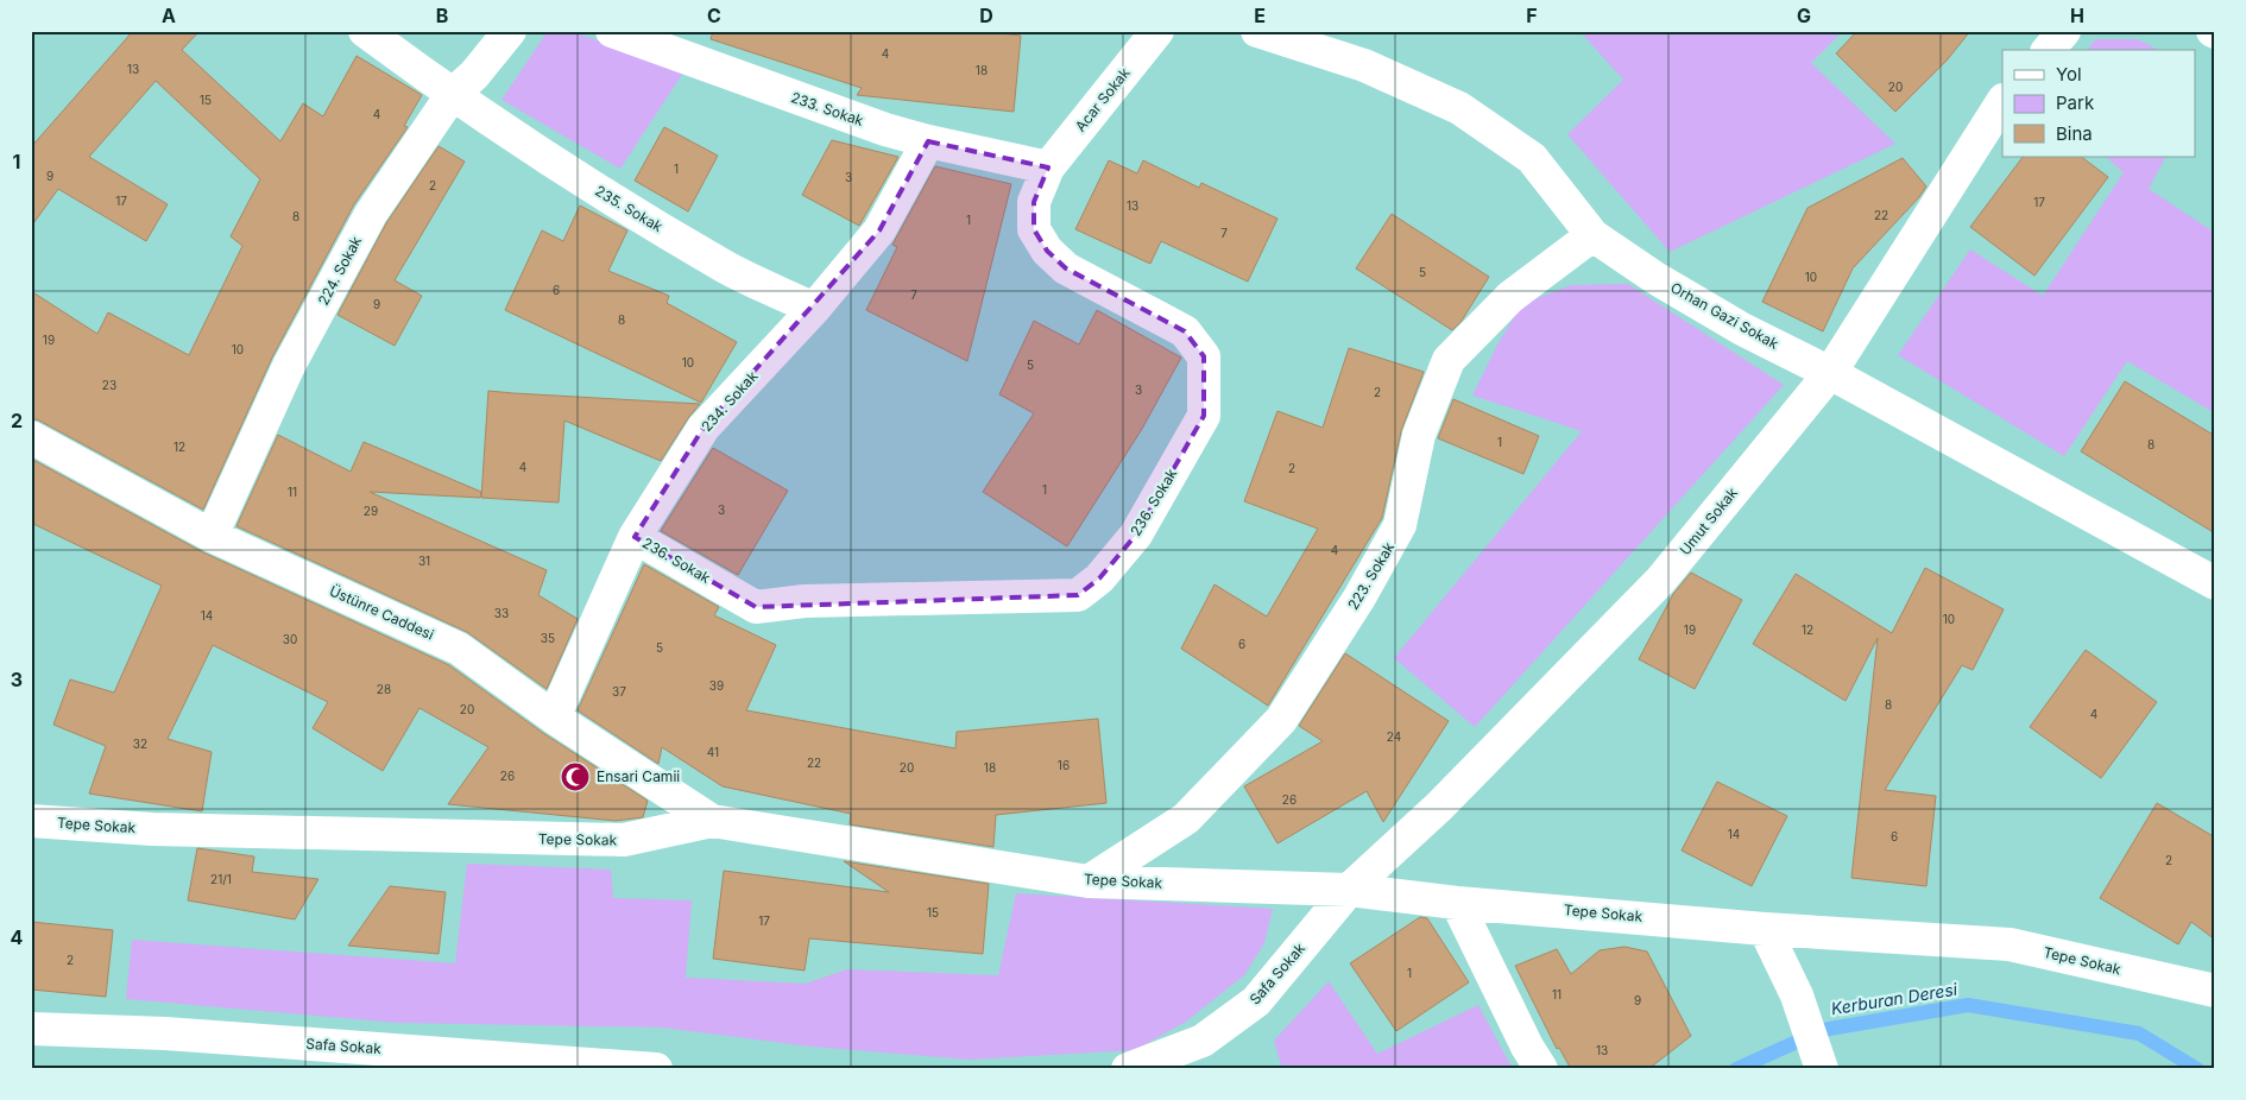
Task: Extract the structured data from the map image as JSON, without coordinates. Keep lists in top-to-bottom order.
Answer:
{
  "streets": {
    "street": [
      "Acar Sokak",
      "233. Sokak",
      "235. Sokak",
      "224. Sokak",
      "Orhan Gazi Sokak",
      "234. Sokak",
      "236. Sokak",
      "Umut Sokak",
      "223. Sokak",
      "Üstünre Caddesi",
      "Tepe Sokak",
      "Safa Sokak"
    ]
  },
  "crossings": [
    ["Acar Sokak", "233. Sokak"],
    ["Acar Sokak", "236. Sokak"],
    ["233. Sokak", "234. Sokak"],
    ["233. Sokak", "236. Sokak"],
    ["235. Sokak", "224. Sokak"],
    ["235. Sokak", "234. Sokak"],
    ["224. Sokak", "Üstünre Caddesi"],
    ["Orhan Gazi Sokak", "Umut Sokak"],
    ["Orhan Gazi Sokak", "223. Sokak"],
    ["234. Sokak", "236. Sokak"],
    ["234. Sokak", "Üstünre Caddesi"],
    ["Umut Sokak", "Tepe Sokak"],
    ["Umut Sokak", "Safa Sokak"],
    ["223. Sokak", "Tepe Sokak"],
    ["Üstünre Caddesi", "Tepe Sokak"],
    ["Tepe Sokak", "Safa Sokak"]
  ],
  "water": ["Kerburan Deresi"],
  "places": {
    "mosque": ["Ensari Camii"]
  },
  "house_numbers": [
    "4",
    "13",
    "18",
    "20",
    "15",
    "4",
    "1",
    "9",
    "3",
    "2",
    "17",
    "17",
    "13",
    "22",
    "8",
    "1",
    "7",
    "5",
    "10",
    "6",
    "7",
    "9",
    "8",
    "19",
    "10",
    "10",
    "5",
    "23",
    "3",
    "2",
    "1",
    "8",
    "12",
    "4",
    "2",
    "1",
    "11",
    "3",
    "29",
    "4",
    "31",
    "33",
    "14",
    "10",
    "19",
    "12",
    "35",
    "30",
    "6",
    "5",
    "39",
    "28",
    "37",
    "8",
    "20",
    "4",
    "24",
    "32",
    "41",
    "22",
    "16",
    "20",
    "18",
    "26",
    "26",
    "14",
    "6",
    "2",
    "21/1",
    "15",
    "17",
    "2",
    "1",
    "11",
    "9",
    "13"
  ],
  "legend": ["Yol", "Park", "Bina"],
  "grid": {
    "columns": [
      "A",
      "B",
      "C",
      "D",
      "E",
      "F",
      "G",
      "H"
    ],
    "rows": [
      "1",
      "2",
      "3",
      "4"
    ]
  }
}
